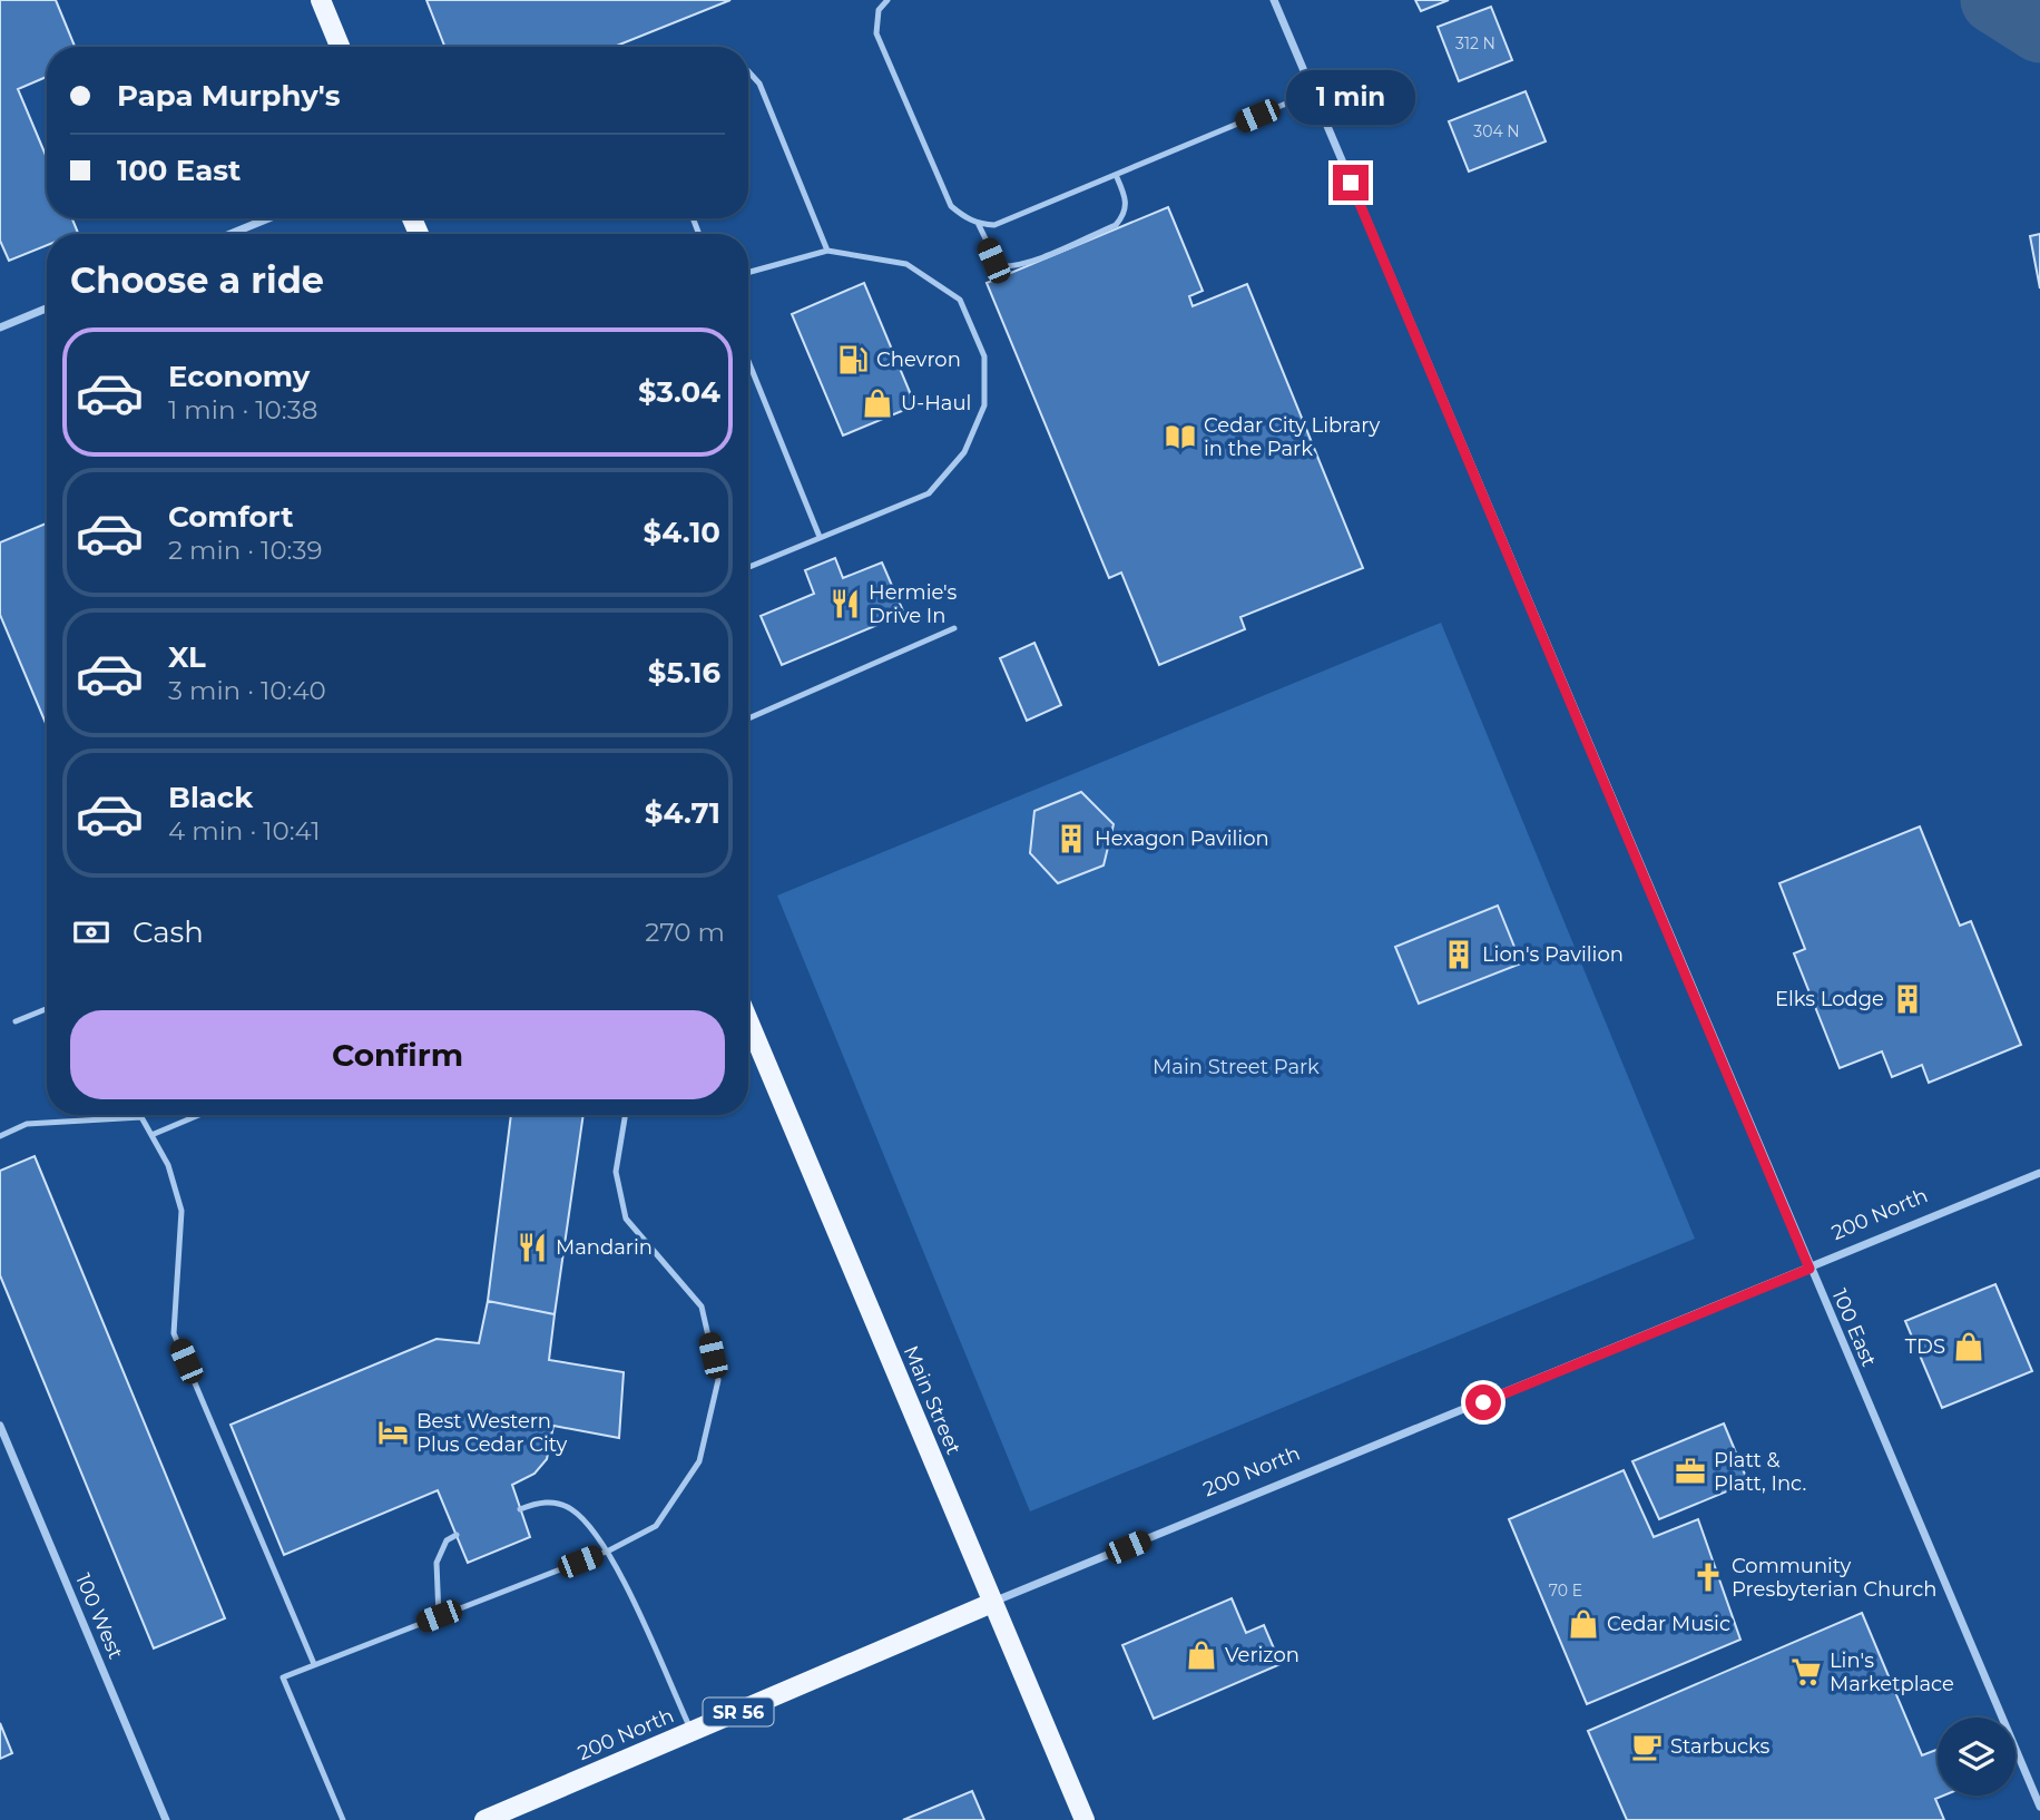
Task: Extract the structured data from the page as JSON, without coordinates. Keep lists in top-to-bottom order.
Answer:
{
  "streets": {
    "main road": ["200 North", "Main Street", "SR 56"],
    "street": ["100 East", "100 West"]
  },
  "crossings": [
    ["200 North", "100 East"],
    ["200 North", "Main Street"]
  ],
  "parks": ["Main Street Park"],
  "places": {
    "fuel station": ["Chevron"],
    "shop": [
      "U-Haul",
      "TDS",
      "Cedar Music",
      "Verizon"
    ],
    "library": ["Cedar City Library in the Park"],
    "restaurant": ["Hermie's Drive In", "Mandarin"],
    "building": ["Hexagon Pavilion", "Lion's Pavilion", "Elks Lodge"],
    "hotel": ["Best Western Plus Cedar City"],
    "office": ["Platt & Platt, Inc."],
    "church": ["Community Presbyterian Church"],
    "supermarket": ["Lin's Marketplace"],
    "cafe": ["Starbucks"]
  },
  "house_numbers": ["312 N", "304 N", "70 E"],
  "page": {
    "banner": ["Papa Murphy's", "100 East"],
    "bubble": "1 min",
    "heading": "Choose a ride",
    "list": [
      {
        "name": "Economy",
        "note": "1 min · 10:38",
        "value": "$3.04"
      },
      {
        "name": "Comfort",
        "note": "2 min · 10:39",
        "value": "$4.10"
      },
      {
        "name": "XL",
        "note": "3 min · 10:40",
        "value": "$5.16"
      },
      {
        "name": "Black",
        "note": "4 min · 10:41",
        "value": "$4.71"
      }
    ],
    "pay": ["Cash", "270 m"],
    "buttons": "Confirm"
  }
}
